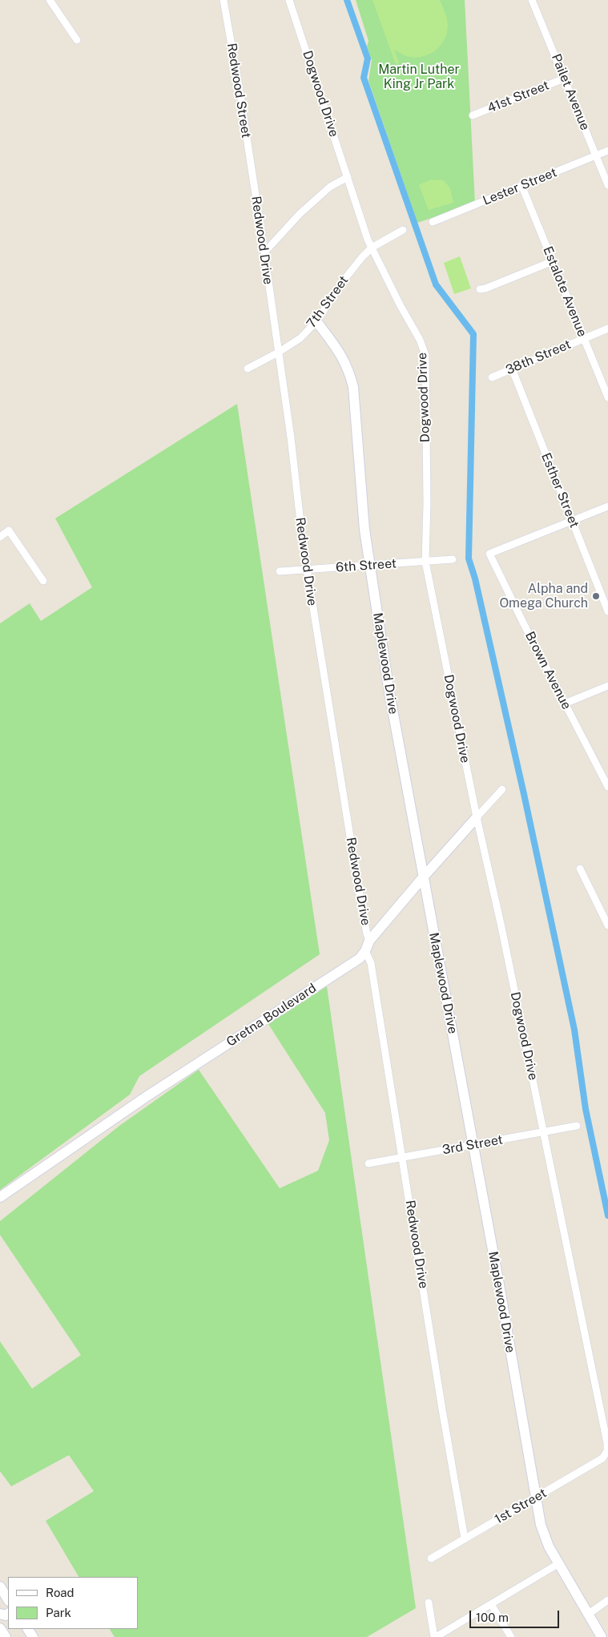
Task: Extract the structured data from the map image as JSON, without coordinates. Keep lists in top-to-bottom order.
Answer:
{
  "streets": {
    "street": [
      "Redwood Street",
      "Pailet Avenue",
      "Dogwood Drive",
      "41st Street",
      "Lester Street",
      "Redwood Drive",
      "Estalote Avenue",
      "7th Street",
      "38th Street",
      "Esther Street",
      "6th Street",
      "Maplewood Drive",
      "Brown Avenue",
      "Gretna Boulevard",
      "3rd Street",
      "1st Street"
    ]
  },
  "crossings": [
    ["Redwood Street", "Redwood Drive"],
    ["Pailet Avenue", "41st Street"],
    ["Pailet Avenue", "Lester Street"],
    ["Dogwood Drive", "7th Street"],
    ["Dogwood Drive", "6th Street"],
    ["Dogwood Drive", "Gretna Boulevard"],
    ["Dogwood Drive", "3rd Street"],
    ["Dogwood Drive", "1st Street"],
    ["Lester Street", "Estalote Avenue"],
    ["Redwood Drive", "7th Street"],
    ["Redwood Drive", "6th Street"],
    ["Redwood Drive", "Gretna Boulevard"],
    ["Redwood Drive", "3rd Street"],
    ["Redwood Drive", "1st Street"],
    ["Estalote Avenue", "38th Street"],
    ["7th Street", "Maplewood Drive"],
    ["38th Street", "Esther Street"],
    ["Esther Street", "Brown Avenue"],
    ["6th Street", "Maplewood Drive"],
    ["Maplewood Drive", "Gretna Boulevard"],
    ["Maplewood Drive", "3rd Street"],
    ["Maplewood Drive", "1st Street"]
  ],
  "parks": ["Martin Luther King Jr Park"],
  "places": ["Alpha and Omega Church"],
  "legend": ["Road", "Park"],
  "scale_bar": "100 m"
}
